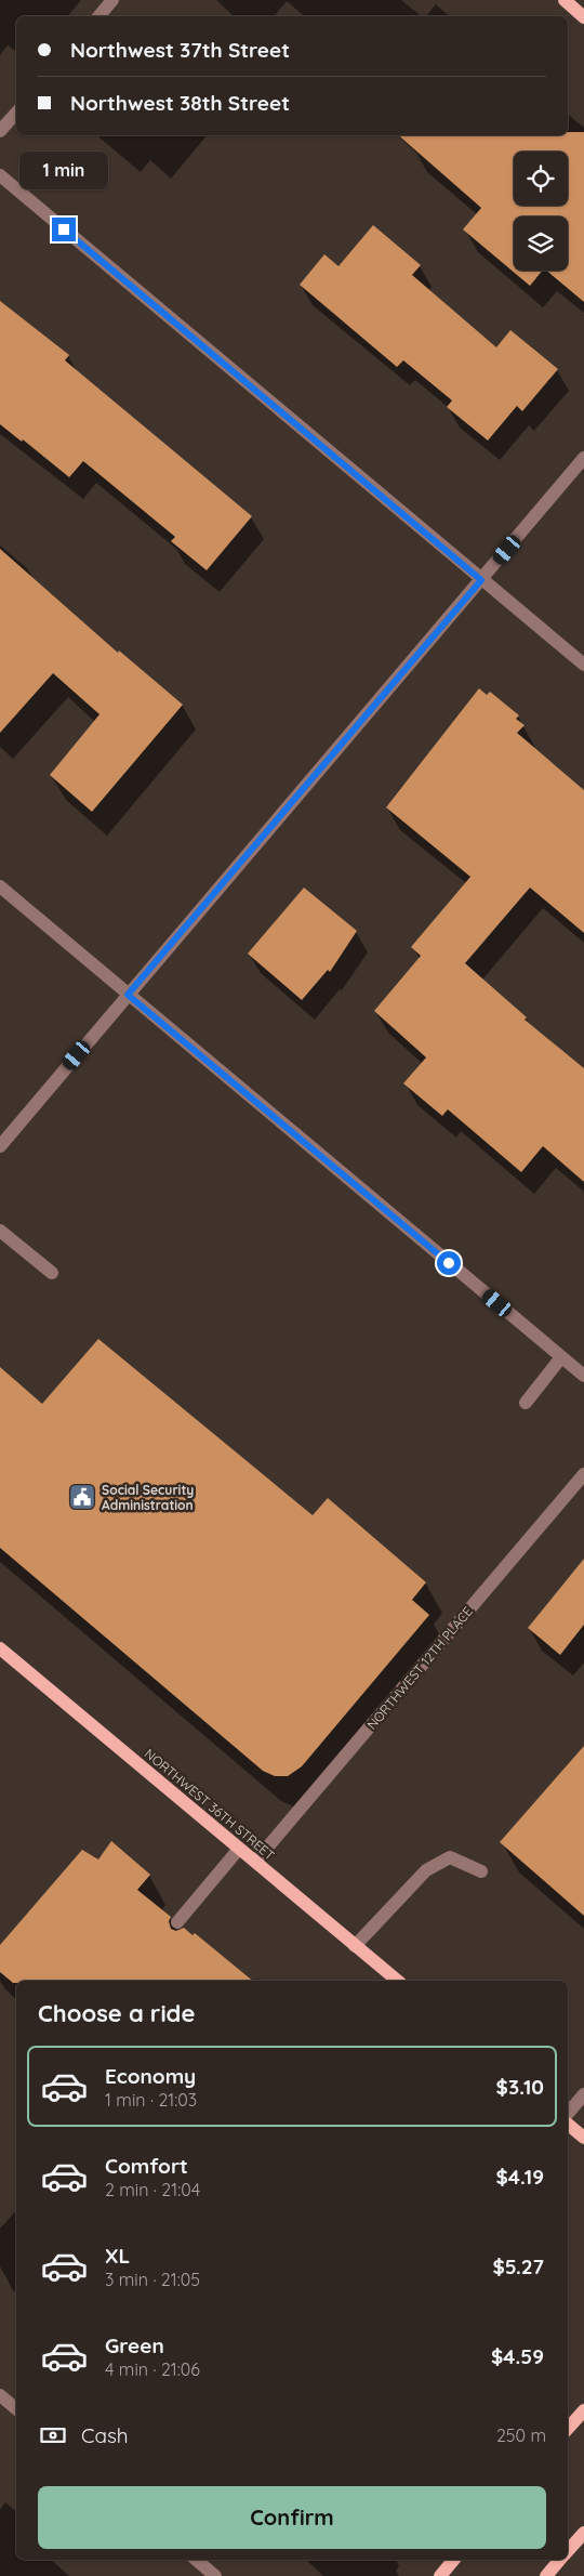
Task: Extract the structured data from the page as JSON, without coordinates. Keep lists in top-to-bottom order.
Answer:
{
  "streets": {
    "main road": ["NORTHWEST 36TH STREET"],
    "street": ["NORTHWEST 12TH PLACE"]
  },
  "crossings": [
    ["NORTHWEST 12TH PLACE", "NORTHWEST 36TH STREET"]
  ],
  "places": {
    "public building": ["Social Security Administration"]
  },
  "page": {
    "banner": ["Northwest 37th Street", "Northwest 38th Street"],
    "bubble": "1 min",
    "heading": "Choose a ride",
    "list": [
      {
        "name": "Economy",
        "note": "1 min · 21:03",
        "value": "$3.10"
      },
      {
        "name": "Comfort",
        "note": "2 min · 21:04",
        "value": "$4.19"
      },
      {
        "name": "XL",
        "note": "3 min · 21:05",
        "value": "$5.27"
      },
      {
        "name": "Green",
        "note": "4 min · 21:06",
        "value": "$4.59"
      }
    ],
    "pay": ["Cash", "250 m"],
    "buttons": "Confirm"
  }
}
